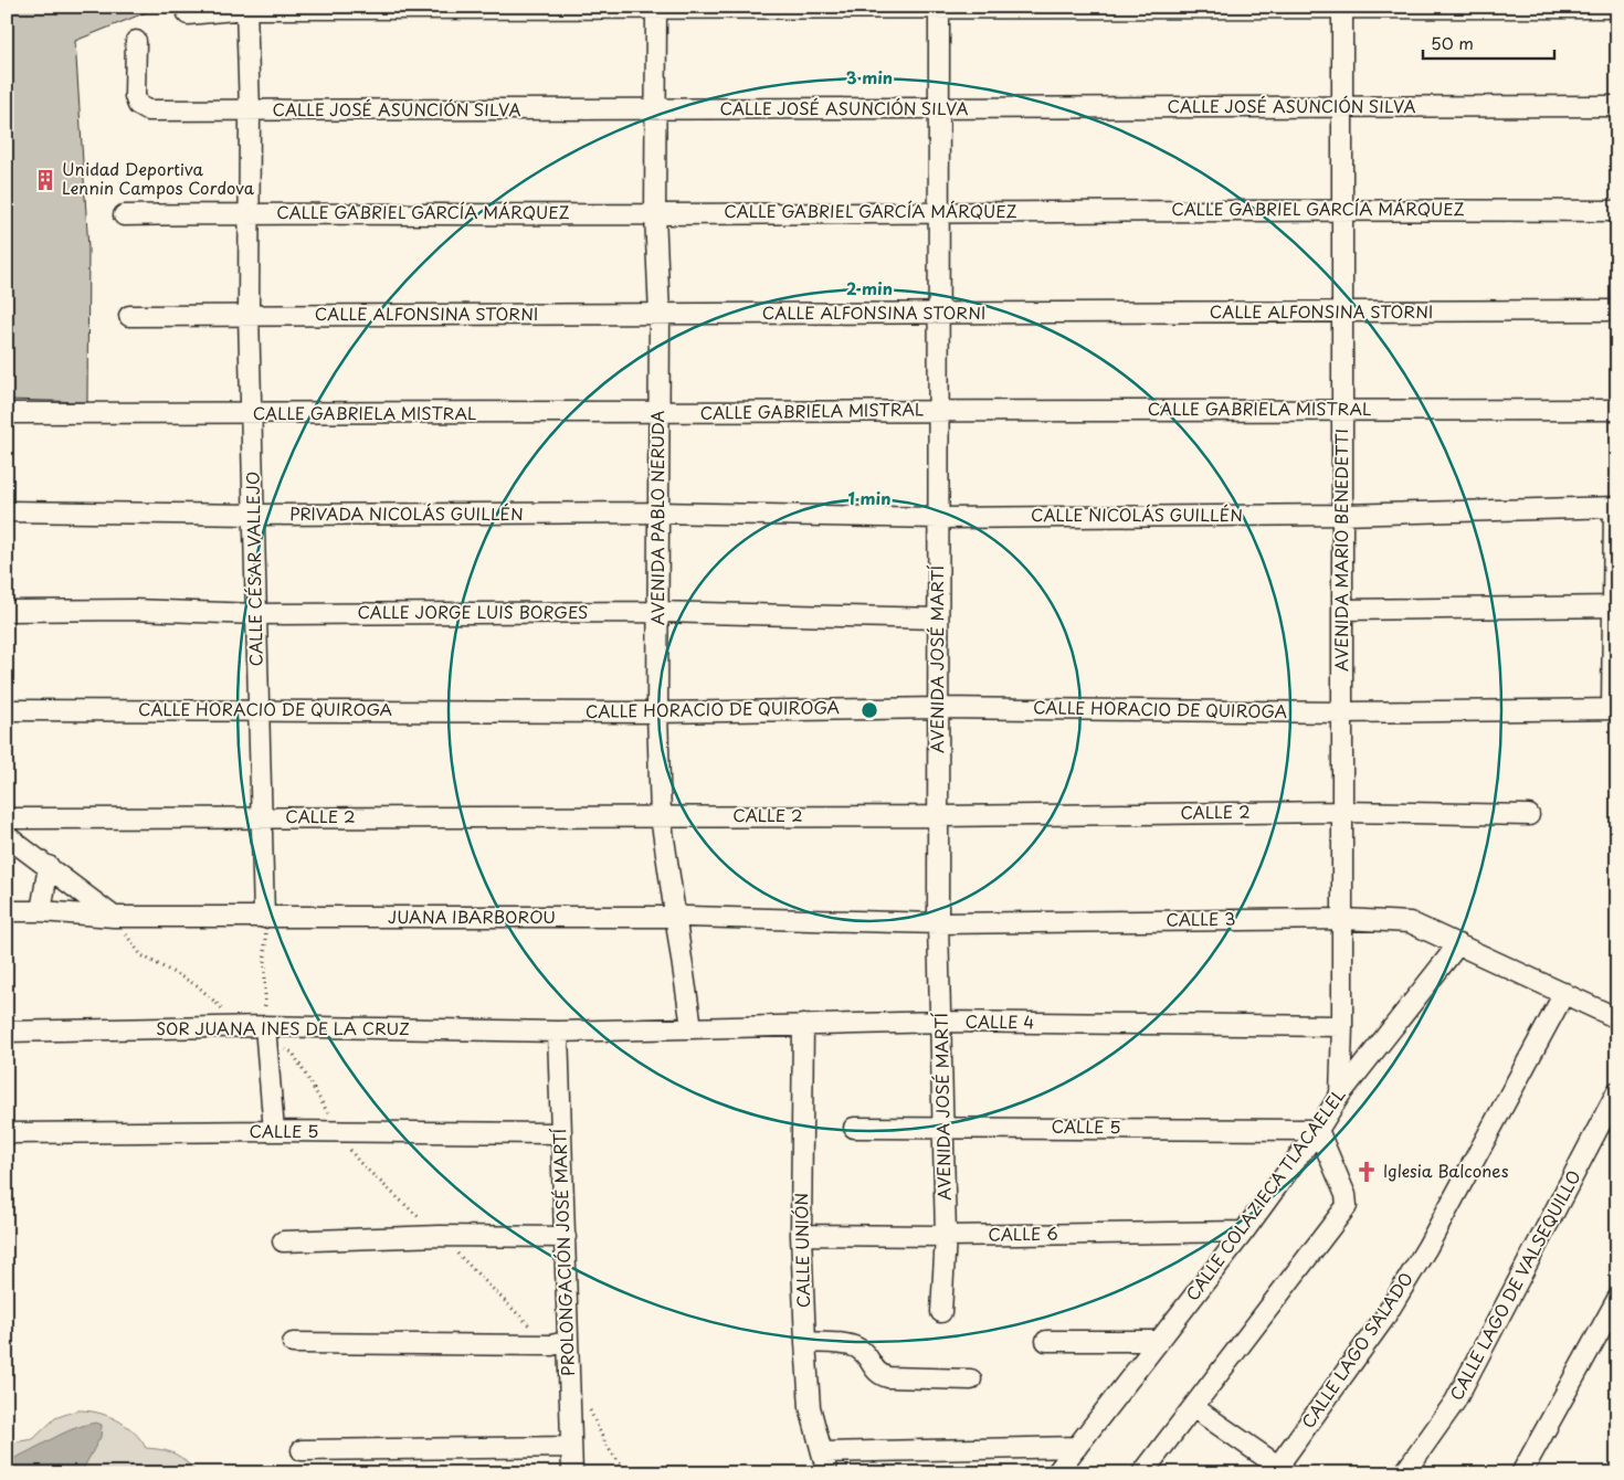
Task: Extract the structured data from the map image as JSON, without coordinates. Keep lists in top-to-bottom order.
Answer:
{
  "streets": {
    "street": [
      "CALLE JOSÉ ASUNCIÓN SILVA",
      "CALLE GABRIEL GARCÍA MÁRQUEZ",
      "CALLE ALFONSINA STORNI",
      "CALLE GABRIELA MISTRAL",
      "PRIVADA NICOLÁS GUILLÉN",
      "CALLE NICOLÁS GUILLÉN",
      "AVENIDA PABLO NERUDA",
      "AVENIDA MARIO BENEDETTI",
      "CALLE CÉSAR VALLEJO",
      "CALLE JORGE LUIS BORGES",
      "AVENIDA JOSÉ MARTÍ",
      "CALLE HORACIO DE QUIROGA",
      "CALLE 2",
      "JUANA IBARBOROU",
      "CALLE 3",
      "CALLE 4",
      "SOR JUANA INES DE LA CRUZ",
      "CALLE 5",
      "CALLE COLAZIECA TLACAELEL",
      "CALLE 6",
      "CALLE UNIÓN",
      "PROLONGACIÓN JOSÉ MARTÍ",
      "CALLE LAGO DE VALSEQUILLO",
      "CALLE LAGO SALADO"
    ]
  },
  "crossings": [
    ["CALLE JOSÉ ASUNCIÓN SILVA", "AVENIDA PABLO NERUDA"],
    ["CALLE JOSÉ ASUNCIÓN SILVA", "AVENIDA MARIO BENEDETTI"],
    ["CALLE JOSÉ ASUNCIÓN SILVA", "CALLE CÉSAR VALLEJO"],
    ["CALLE JOSÉ ASUNCIÓN SILVA", "AVENIDA JOSÉ MARTÍ"],
    ["CALLE GABRIEL GARCÍA MÁRQUEZ", "AVENIDA PABLO NERUDA"],
    ["CALLE GABRIEL GARCÍA MÁRQUEZ", "AVENIDA MARIO BENEDETTI"],
    ["CALLE GABRIEL GARCÍA MÁRQUEZ", "CALLE CÉSAR VALLEJO"],
    ["CALLE GABRIEL GARCÍA MÁRQUEZ", "AVENIDA JOSÉ MARTÍ"],
    ["CALLE ALFONSINA STORNI", "AVENIDA PABLO NERUDA"],
    ["CALLE ALFONSINA STORNI", "AVENIDA MARIO BENEDETTI"],
    ["CALLE ALFONSINA STORNI", "CALLE CÉSAR VALLEJO"],
    ["CALLE ALFONSINA STORNI", "AVENIDA JOSÉ MARTÍ"],
    ["CALLE GABRIELA MISTRAL", "AVENIDA PABLO NERUDA"],
    ["CALLE GABRIELA MISTRAL", "AVENIDA MARIO BENEDETTI"],
    ["CALLE GABRIELA MISTRAL", "CALLE CÉSAR VALLEJO"],
    ["CALLE GABRIELA MISTRAL", "AVENIDA JOSÉ MARTÍ"],
    ["PRIVADA NICOLÁS GUILLÉN", "CALLE NICOLÁS GUILLÉN"],
    ["PRIVADA NICOLÁS GUILLÉN", "AVENIDA PABLO NERUDA"],
    ["PRIVADA NICOLÁS GUILLÉN", "CALLE CÉSAR VALLEJO"],
    ["CALLE NICOLÁS GUILLÉN", "AVENIDA PABLO NERUDA"],
    ["CALLE NICOLÁS GUILLÉN", "AVENIDA MARIO BENEDETTI"],
    ["CALLE NICOLÁS GUILLÉN", "AVENIDA JOSÉ MARTÍ"],
    ["AVENIDA PABLO NERUDA", "CALLE JORGE LUIS BORGES"],
    ["AVENIDA PABLO NERUDA", "CALLE HORACIO DE QUIROGA"],
    ["AVENIDA PABLO NERUDA", "CALLE 2"],
    ["AVENIDA PABLO NERUDA", "JUANA IBARBOROU"],
    ["AVENIDA PABLO NERUDA", "CALLE 4"],
    ["AVENIDA MARIO BENEDETTI", "CALLE HORACIO DE QUIROGA"],
    ["AVENIDA MARIO BENEDETTI", "CALLE 2"],
    ["AVENIDA MARIO BENEDETTI", "CALLE 3"],
    ["AVENIDA MARIO BENEDETTI", "CALLE 4"],
    ["AVENIDA MARIO BENEDETTI", "CALLE COLAZIECA TLACAELEL"],
    ["CALLE CÉSAR VALLEJO", "CALLE JORGE LUIS BORGES"],
    ["CALLE CÉSAR VALLEJO", "CALLE HORACIO DE QUIROGA"],
    ["CALLE CÉSAR VALLEJO", "CALLE 2"],
    ["CALLE CÉSAR VALLEJO", "JUANA IBARBOROU"],
    ["CALLE JORGE LUIS BORGES", "AVENIDA JOSÉ MARTÍ"],
    ["AVENIDA JOSÉ MARTÍ", "CALLE HORACIO DE QUIROGA"],
    ["AVENIDA JOSÉ MARTÍ", "CALLE 2"],
    ["AVENIDA JOSÉ MARTÍ", "JUANA IBARBOROU"],
    ["AVENIDA JOSÉ MARTÍ", "CALLE 3"],
    ["AVENIDA JOSÉ MARTÍ", "CALLE 4"],
    ["AVENIDA JOSÉ MARTÍ", "CALLE 5"],
    ["AVENIDA JOSÉ MARTÍ", "CALLE 6"],
    ["JUANA IBARBOROU", "CALLE 3"],
    ["CALLE 3", "CALLE COLAZIECA TLACAELEL"],
    ["CALLE 3", "CALLE LAGO SALADO"],
    ["CALLE 4", "SOR JUANA INES DE LA CRUZ"],
    ["CALLE 4", "CALLE UNIÓN"],
    ["CALLE 4", "PROLONGACIÓN JOSÉ MARTÍ"],
    ["SOR JUANA INES DE LA CRUZ", "PROLONGACIÓN JOSÉ MARTÍ"],
    ["CALLE 5", "CALLE COLAZIECA TLACAELEL"],
    ["CALLE 5", "PROLONGACIÓN JOSÉ MARTÍ"],
    ["CALLE COLAZIECA TLACAELEL", "CALLE 6"],
    ["CALLE 6", "CALLE UNIÓN"]
  ],
  "places": {
    "building": ["Unidad Deportiva Lennin Campos Cordova"],
    "church": ["Iglesia Balcones"]
  },
  "scale_bar": "50 m",
  "rings": ["3 min", "2 min", "1 min"]
}
